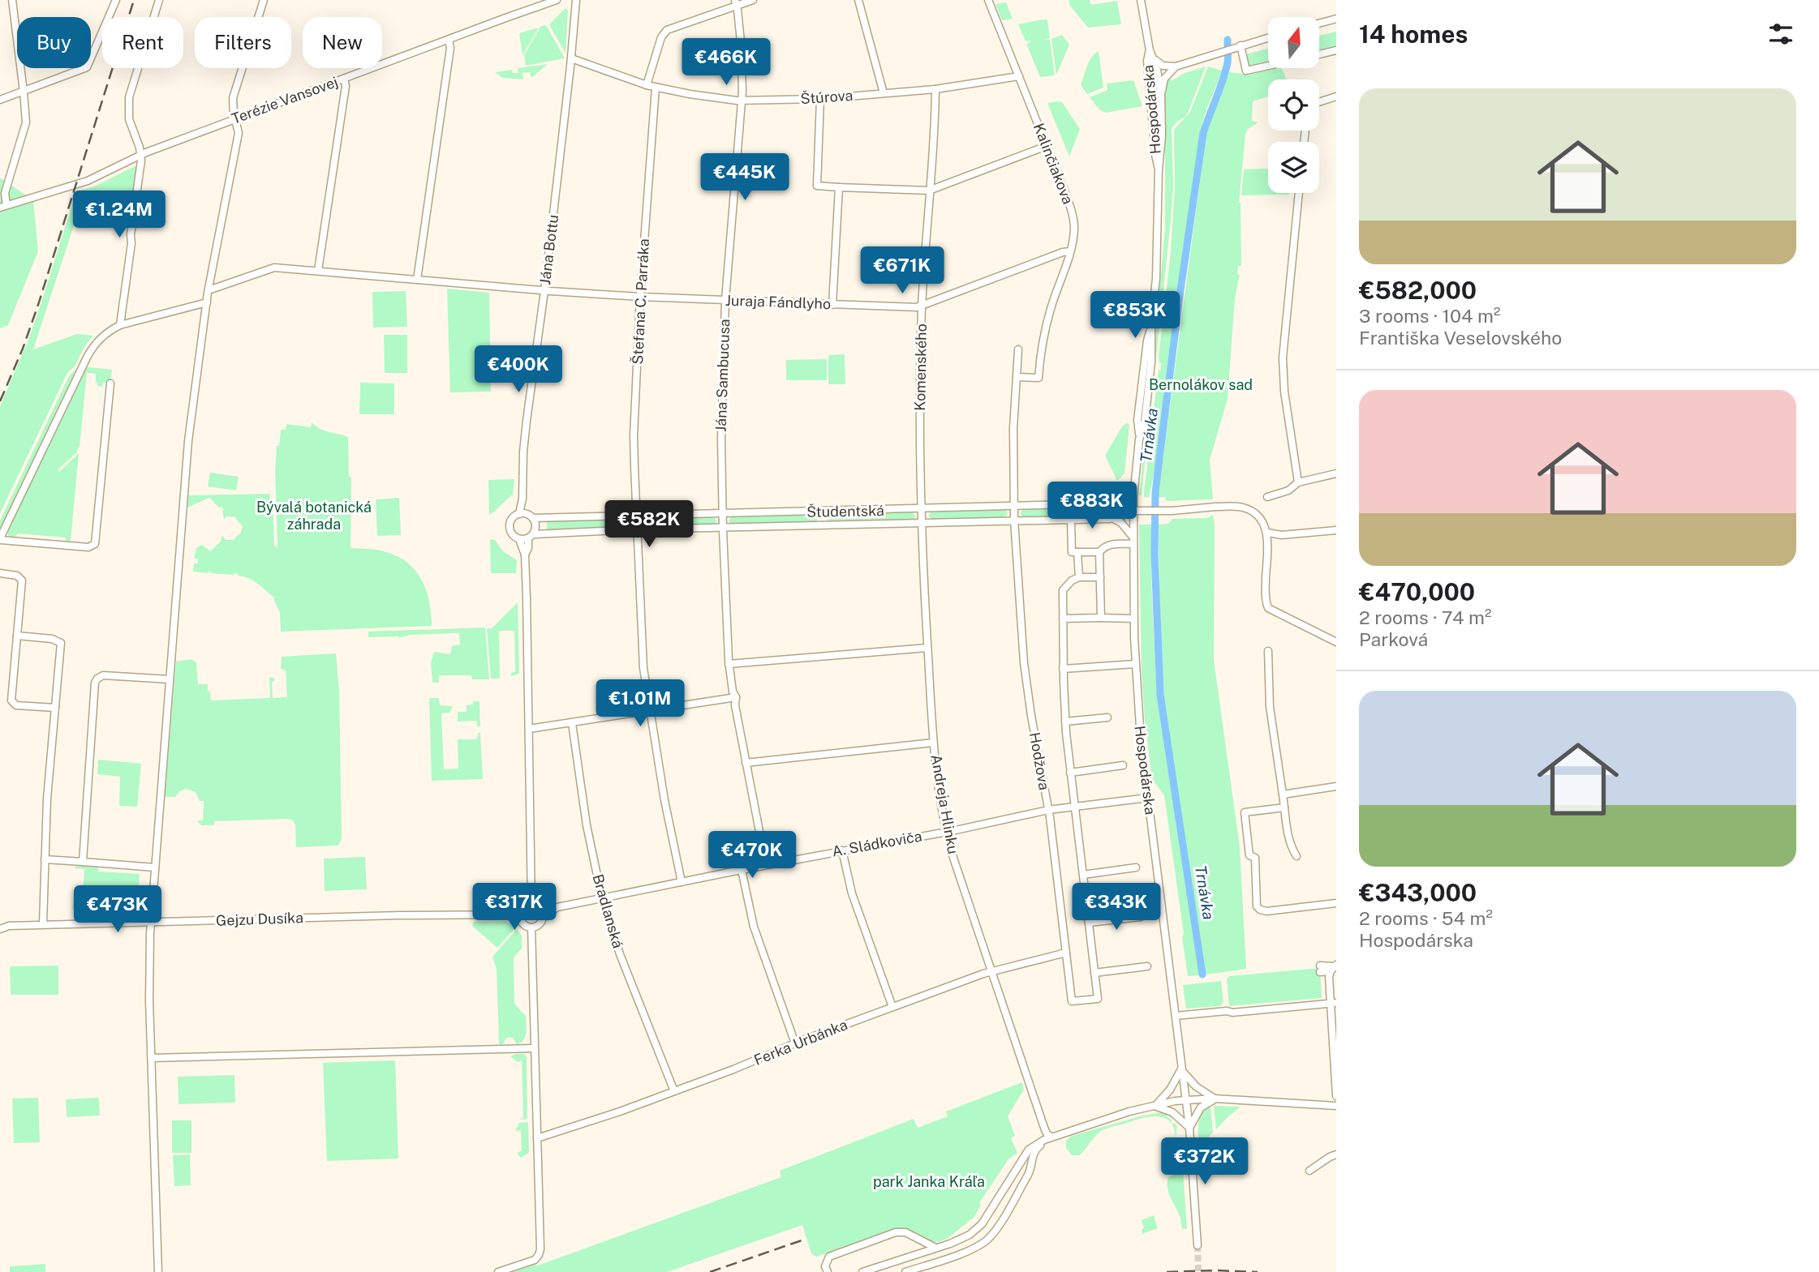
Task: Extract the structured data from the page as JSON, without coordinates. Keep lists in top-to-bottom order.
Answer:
{
  "streets": {
    "street": [
      "Štúrova",
      "Terézie Vansovej",
      "Hospodárska",
      "Kalinčiakova",
      "Jána Bottu",
      "Štefana C. Parráka",
      "Juraja Fándlyho",
      "Komenského",
      "Jána Sambucusa",
      "Študentská",
      "Hodžova",
      "Andreja Hlinku",
      "A. Sládkoviča",
      "Bradlanská",
      "Gejzu Dusíka",
      "Ferka Urbánka"
    ]
  },
  "crossings": [
    ["Štúrova", "Kalinčiakova"],
    ["Štúrova", "Jána Bottu"],
    ["Štúrova", "Štefana C. Parráka"],
    ["Štúrova", "Komenského"],
    ["Štúrova", "Jána Sambucusa"],
    ["Hospodárska", "Študentská"],
    ["Hospodárska", "A. Sládkoviča"],
    ["Kalinčiakova", "Juraja Fándlyho"],
    ["Jána Bottu", "Juraja Fándlyho"],
    ["Jána Bottu", "Študentská"],
    ["Jána Bottu", "A. Sládkoviča"],
    ["Jána Bottu", "Gejzu Dusíka"],
    ["Štefana C. Parráka", "Juraja Fándlyho"],
    ["Štefana C. Parráka", "Študentská"],
    ["Štefana C. Parráka", "A. Sládkoviča"],
    ["Juraja Fándlyho", "Komenského"],
    ["Juraja Fándlyho", "Jána Sambucusa"],
    ["Komenského", "Študentská"],
    ["Komenského", "Andreja Hlinku"],
    ["Jána Sambucusa", "Študentská"],
    ["Jána Sambucusa", "A. Sládkoviča"],
    ["Študentská", "Hodžova"],
    ["Študentská", "Andreja Hlinku"],
    ["Hodžova", "A. Sládkoviča"],
    ["Hodžova", "Ferka Urbánka"],
    ["Andreja Hlinku", "A. Sládkoviča"],
    ["Andreja Hlinku", "Ferka Urbánka"],
    ["A. Sládkoviča", "Bradlanská"],
    ["A. Sládkoviča", "Gejzu Dusíka"],
    ["Bradlanská", "Ferka Urbánka"]
  ],
  "water": ["Trnávka"],
  "parks": ["Bernolákov sad", "Bývalá botanická záhrada", "park Janka Kráľa"],
  "north": "top",
  "page": {
    "heading": "14 homes",
    "chip": [
      "Buy",
      "Rent",
      "Filters",
      "New"
    ],
    "price": [
      "€466K",
      "€445K",
      "€1.24M",
      "€671K",
      "€853K",
      "€400K",
      "€883K",
      "€582K",
      "€1.01M",
      "€470K",
      "€317K",
      "€343K",
      "€473K",
      "€372K"
    ],
    "list": [
      {
        "name": "€582,000",
        "note": "3 rooms · 104 m² · Františka Veselovského"
      },
      {
        "name": "€470,000",
        "note": "2 rooms · 74 m² · Parková"
      },
      {
        "name": "€343,000",
        "note": "2 rooms · 54 m² · Hospodárska"
      }
    ]
  }
}
